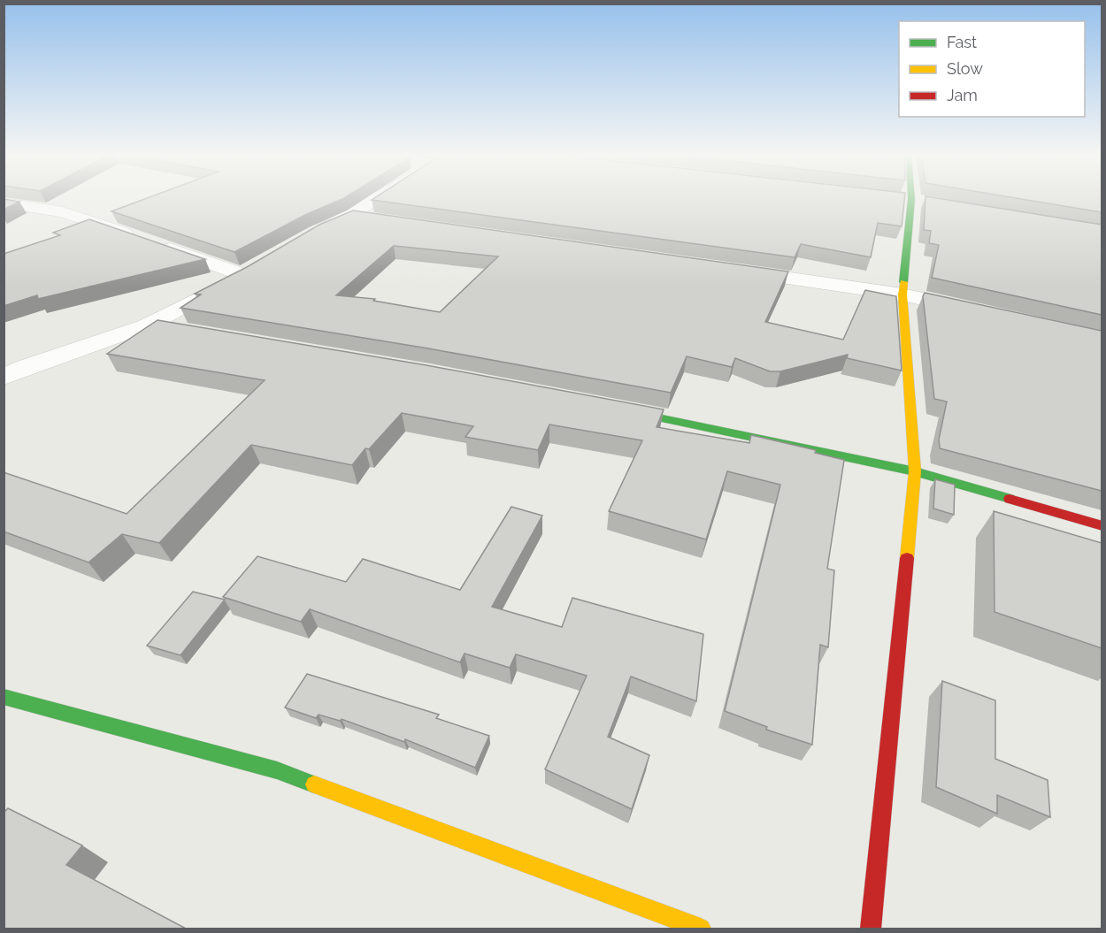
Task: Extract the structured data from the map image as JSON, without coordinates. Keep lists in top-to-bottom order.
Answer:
{
  "legend": ["Fast", "Slow", "Jam"]
}
